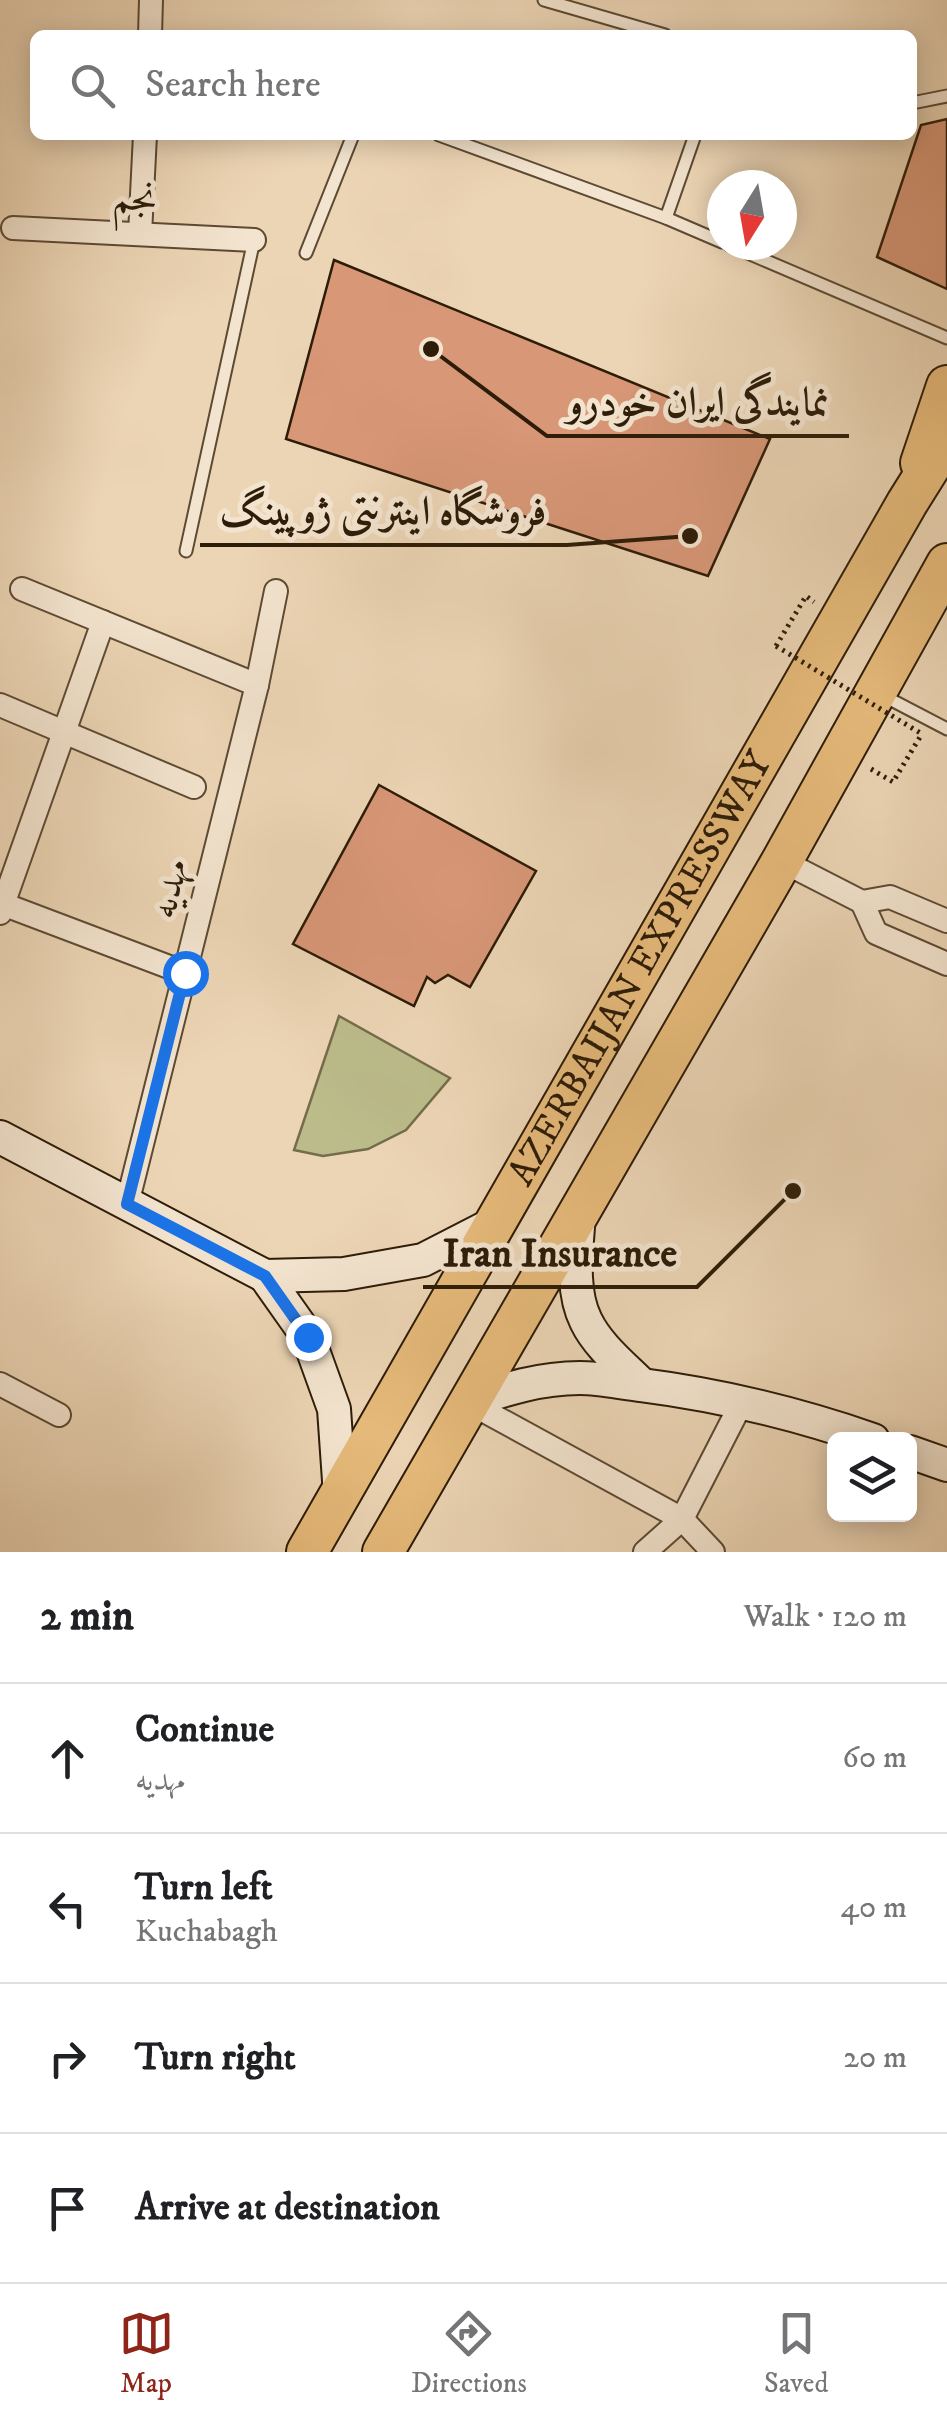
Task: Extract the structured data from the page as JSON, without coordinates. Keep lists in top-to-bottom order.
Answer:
{
  "streets": {
    "highway": ["AZERBAIJAN EXPRESSWAY"],
    "street": ["نجم", "مهدیه"]
  },
  "places": ["نمایندگی ایران خودرو", "فروشگاه اینترنتی ژوپینگ", "Iran Insurance"],
  "north": "bottom",
  "page": {
    "search": "Search here",
    "heading": ["2 min", "Walk · 120 m"],
    "list": [
      ["Continue", "مهدیه", "60 m"],
      ["Turn left", "Kuchabagh", "40 m"],
      ["Turn right", "20 m"],
      "Arrive at destination"
    ],
    "nav": ["Map", "Directions", "Saved"]
  }
}
